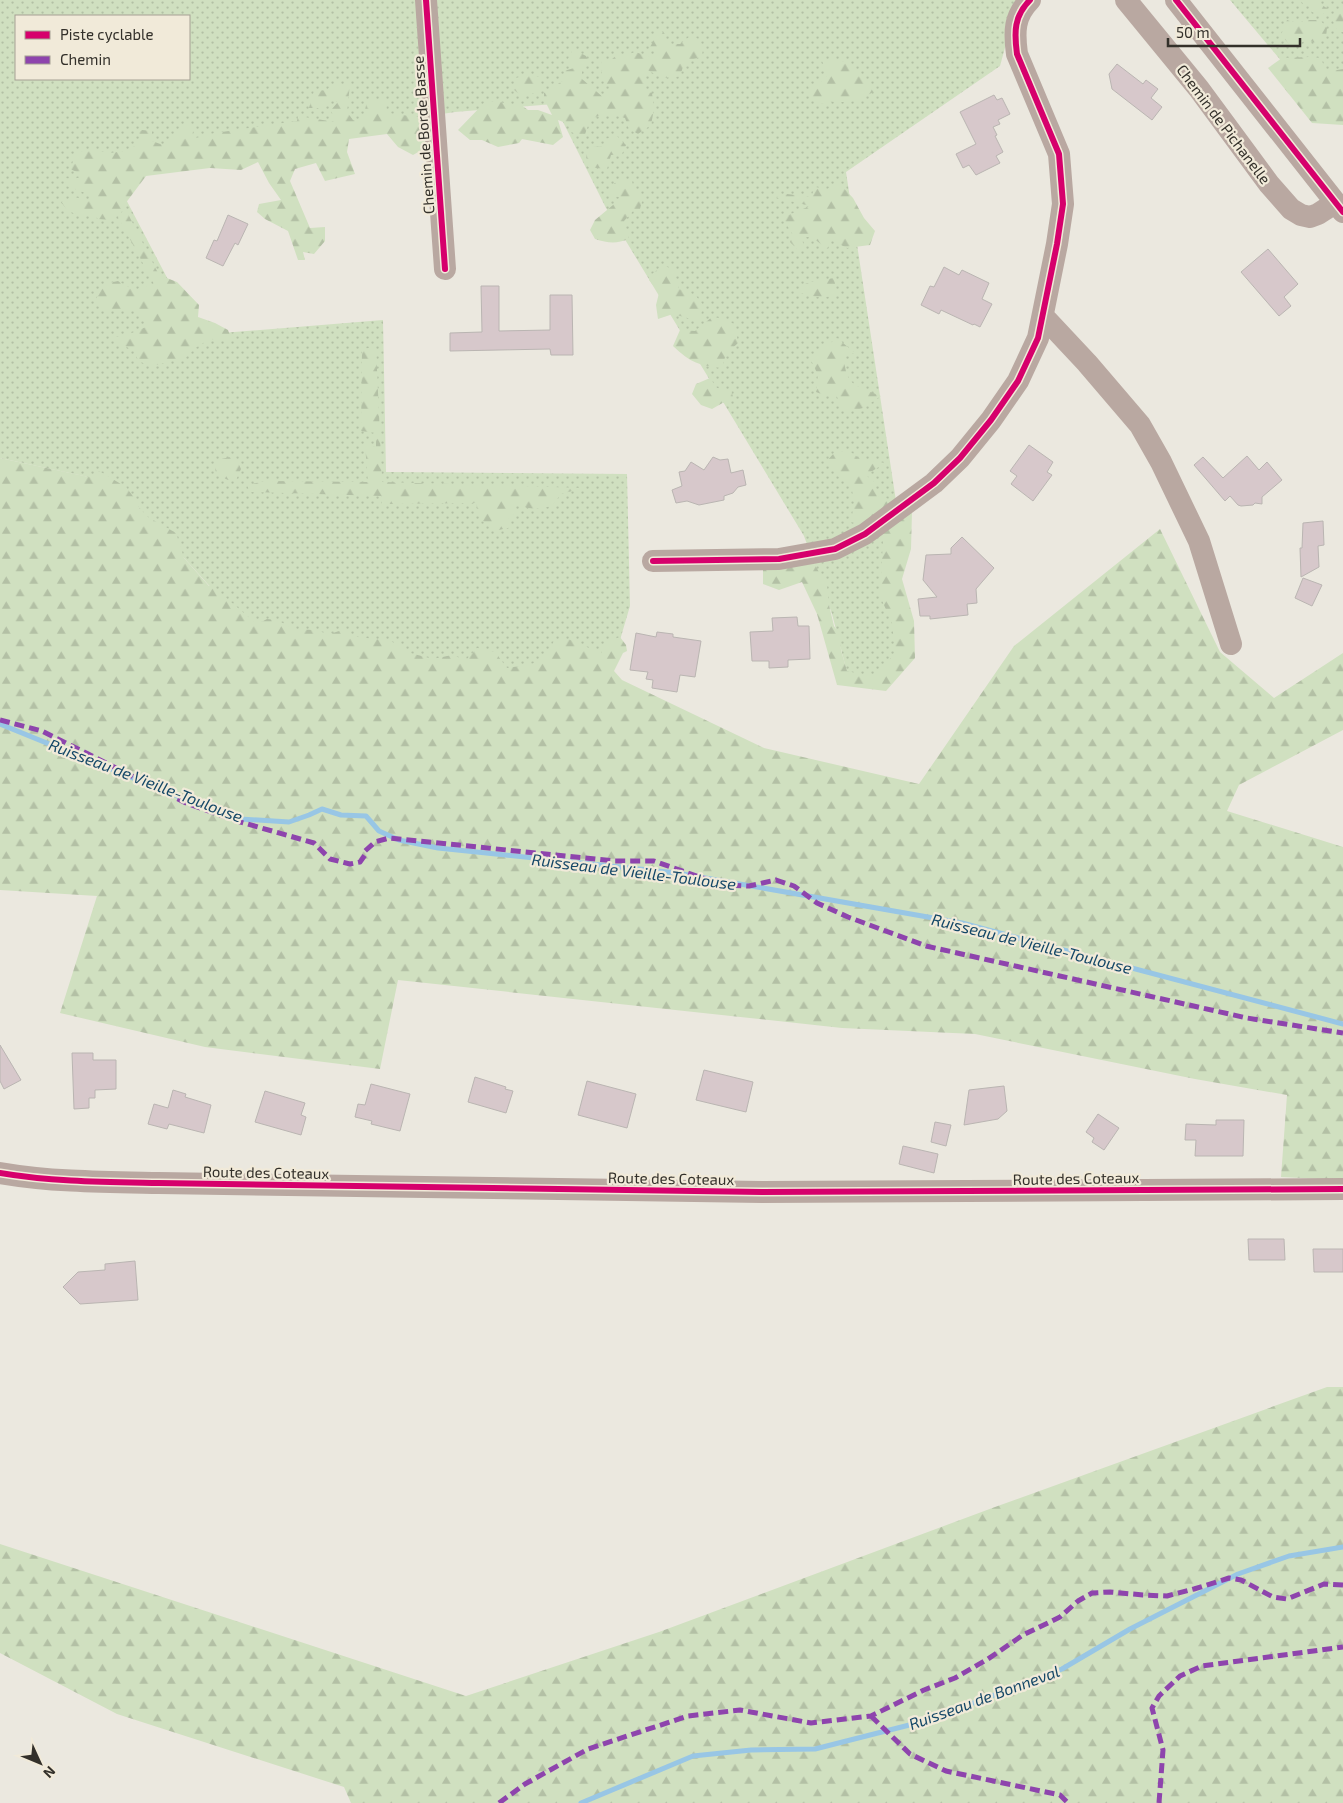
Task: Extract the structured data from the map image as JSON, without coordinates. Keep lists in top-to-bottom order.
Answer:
{
  "streets": {
    "street": ["Chemin de Pichanelle", "Chemin de Borde Basse", "Route des Coteaux"]
  },
  "water": ["Ruisseau de Vieille-Toulouse", "Ruisseau de Bonneval"],
  "legend": ["Piste cyclable", "Chemin"],
  "scale_bar": "50 m",
  "north": "bottom right"
}
